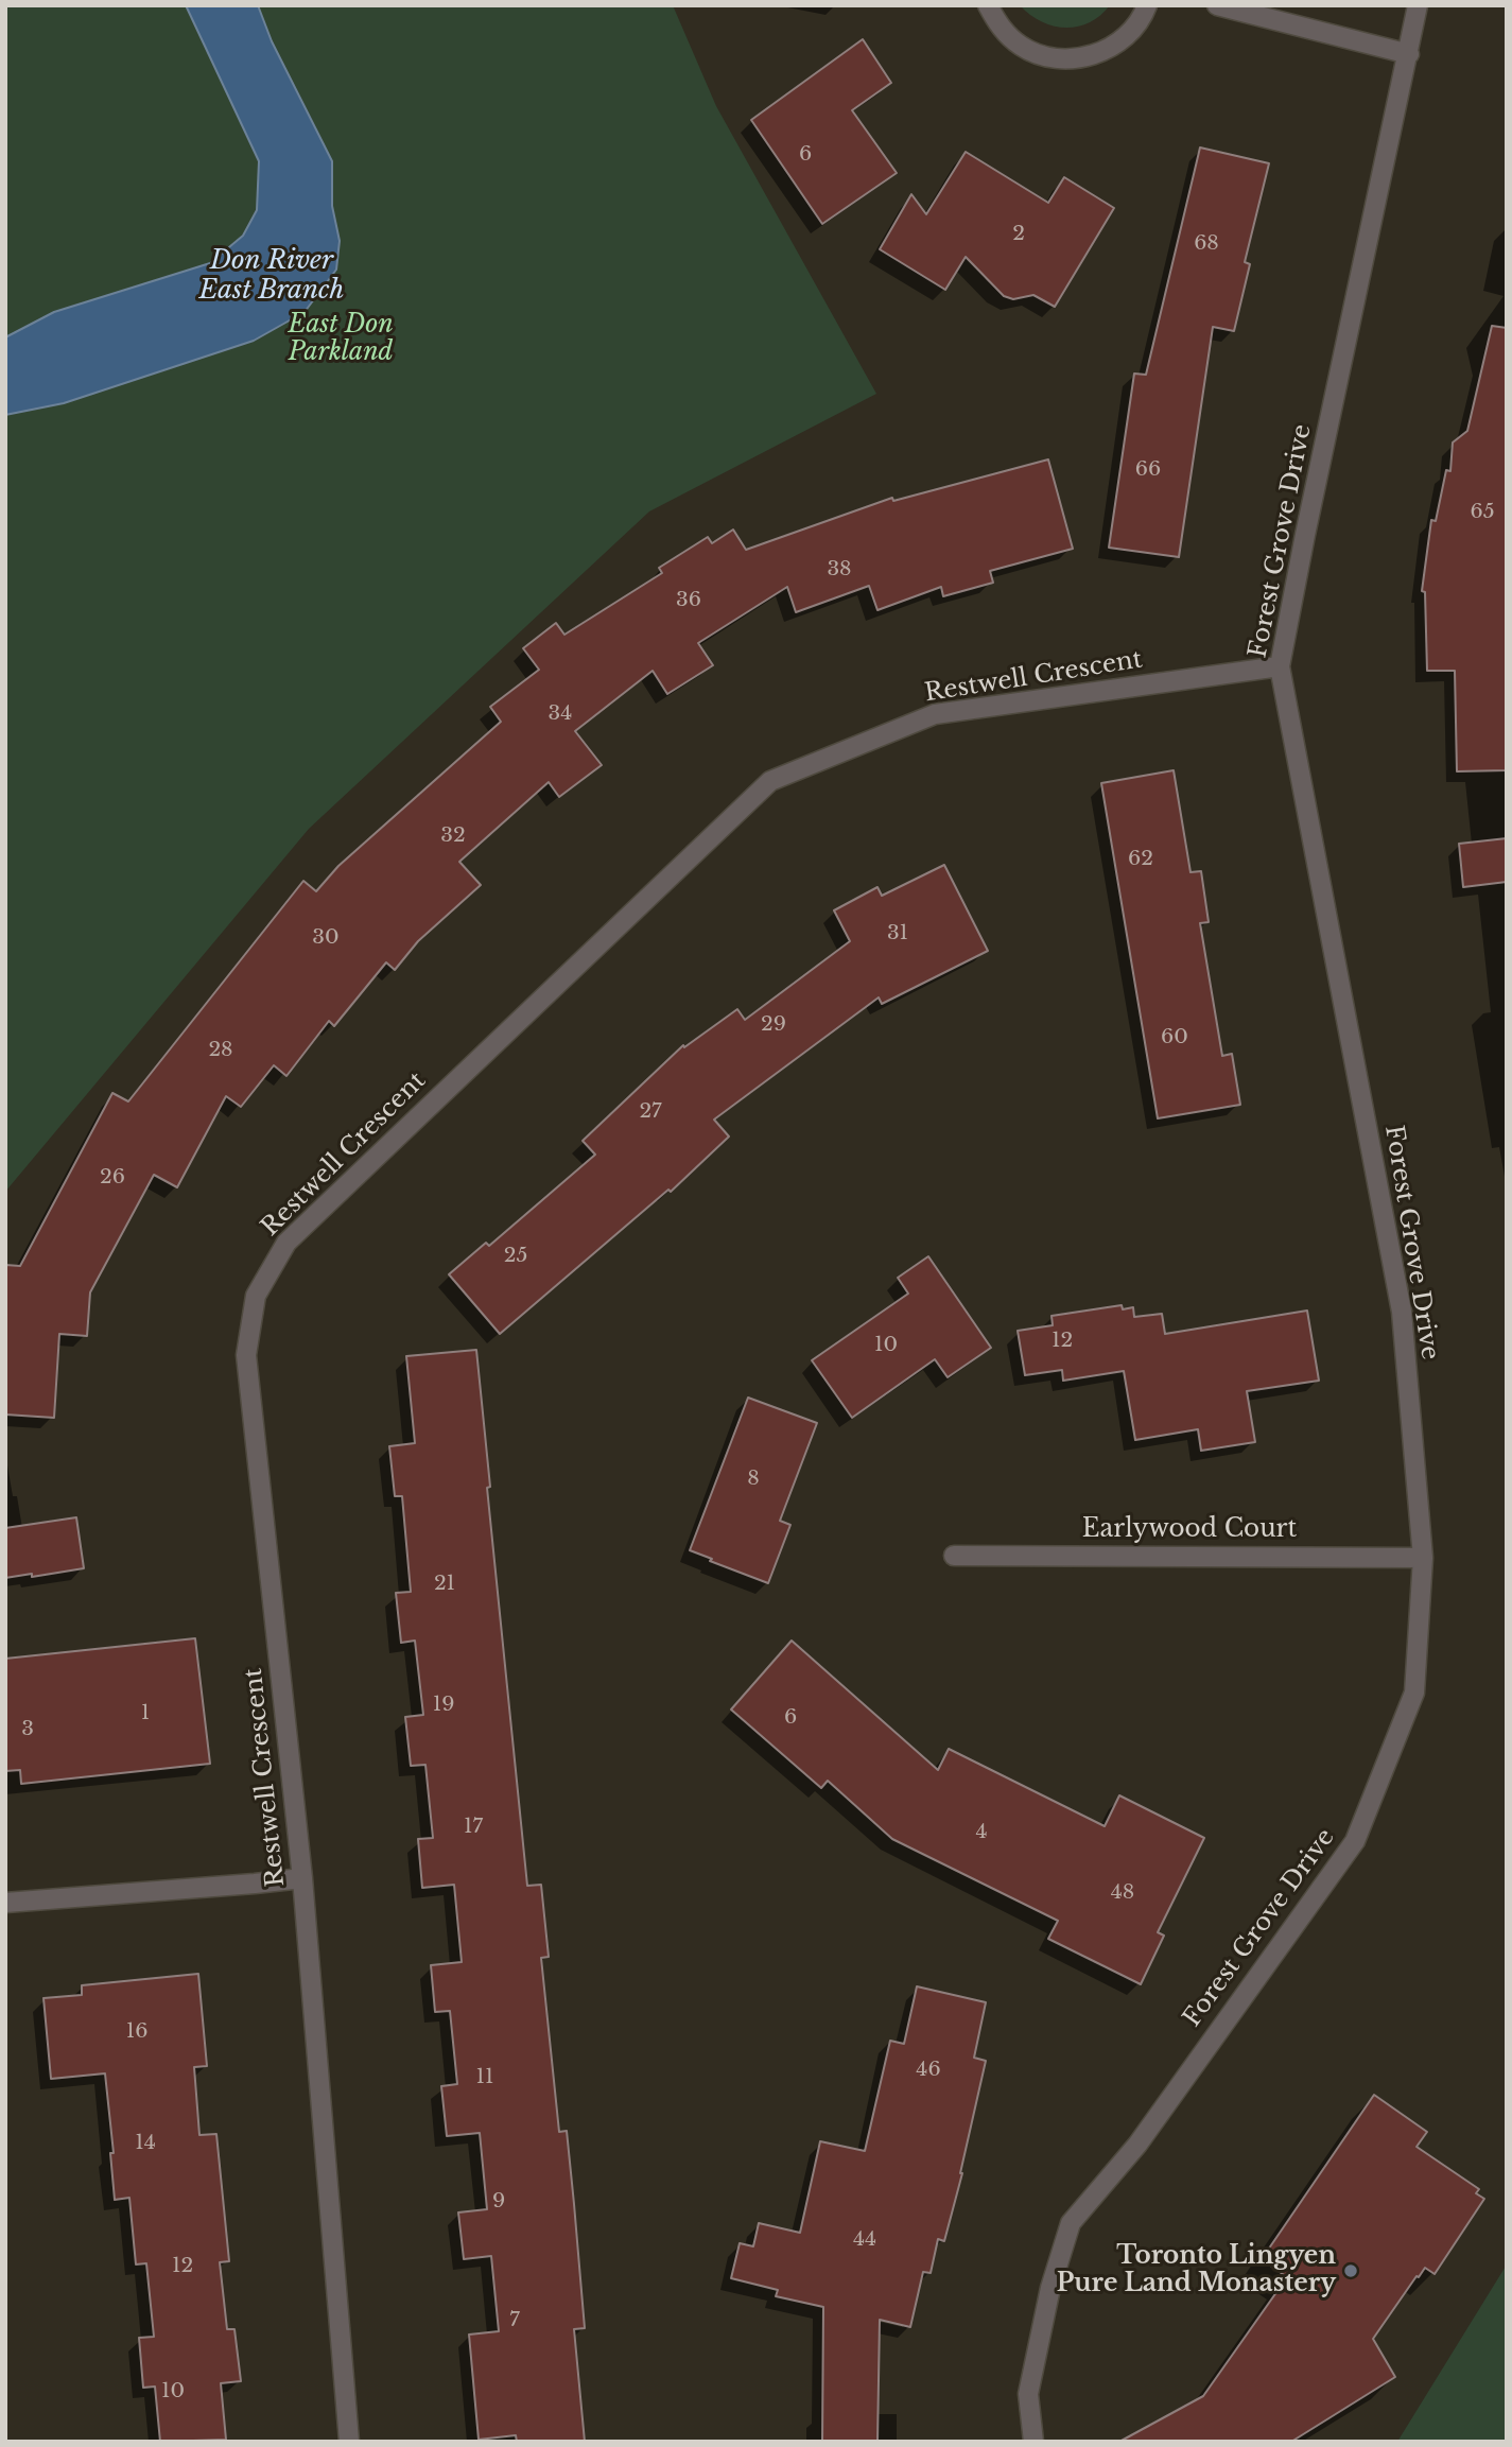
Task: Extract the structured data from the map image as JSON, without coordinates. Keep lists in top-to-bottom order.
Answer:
{
  "streets": {
    "street": ["Forest Grove Drive", "Restwell Crescent", "Earlywood Court"]
  },
  "crossings": [
    ["Forest Grove Drive", "Restwell Crescent"],
    ["Forest Grove Drive", "Earlywood Court"]
  ],
  "water": ["Don River East Branch"],
  "parks": ["East Don Parkland"],
  "places": ["Toronto Lingyen Pure Land Monastery"],
  "house_numbers": [
    "6",
    "2",
    "68",
    "66",
    "65",
    "38",
    "36",
    "34",
    "32",
    "62",
    "31",
    "30",
    "29",
    "60",
    "28",
    "27",
    "26",
    "25",
    "12",
    "10",
    "8",
    "21",
    "19",
    "1",
    "6",
    "3",
    "17",
    "4",
    "48",
    "16",
    "46",
    "11",
    "14",
    "9",
    "44",
    "12",
    "7",
    "10"
  ]
}
